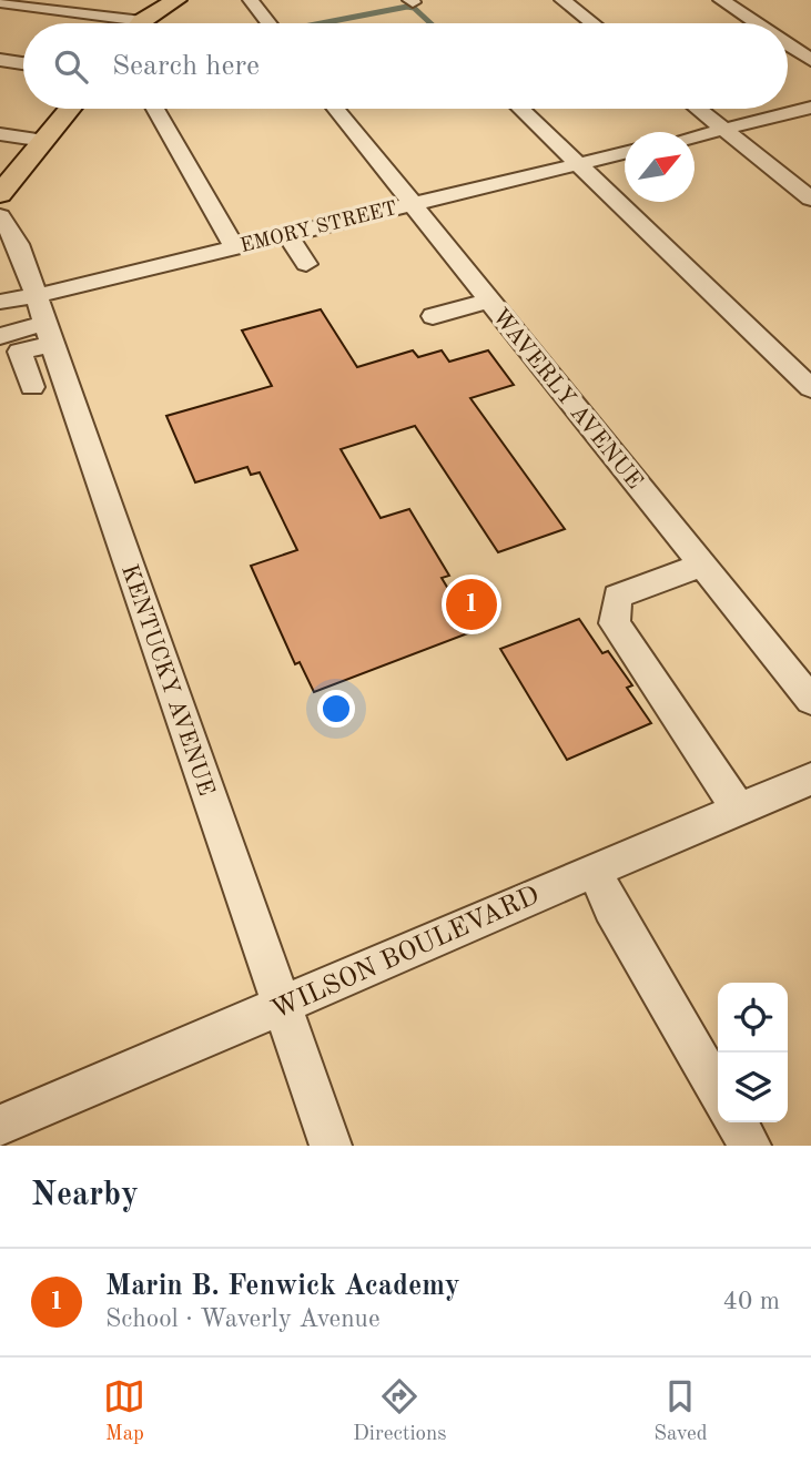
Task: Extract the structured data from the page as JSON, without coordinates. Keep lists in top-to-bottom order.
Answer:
{
  "streets": {
    "street": [
      "EMORY STREET",
      "WAVERLY AVENUE",
      "KENTUCKY AVENUE",
      "WILSON BOULEVARD"
    ]
  },
  "crossings": [
    ["EMORY STREET", "WAVERLY AVENUE"],
    ["EMORY STREET", "KENTUCKY AVENUE"],
    ["KENTUCKY AVENUE", "WILSON BOULEVARD"]
  ],
  "north": "top right",
  "page": {
    "search": "Search here",
    "pins": "1",
    "heading": "Nearby",
    "list": [
      {
        "mark": "1",
        "name": "Marin B. Fenwick Academy",
        "note": "School · Waverly Avenue",
        "value": "40 m"
      }
    ],
    "nav": ["Map", "Directions", "Saved"]
  }
}
